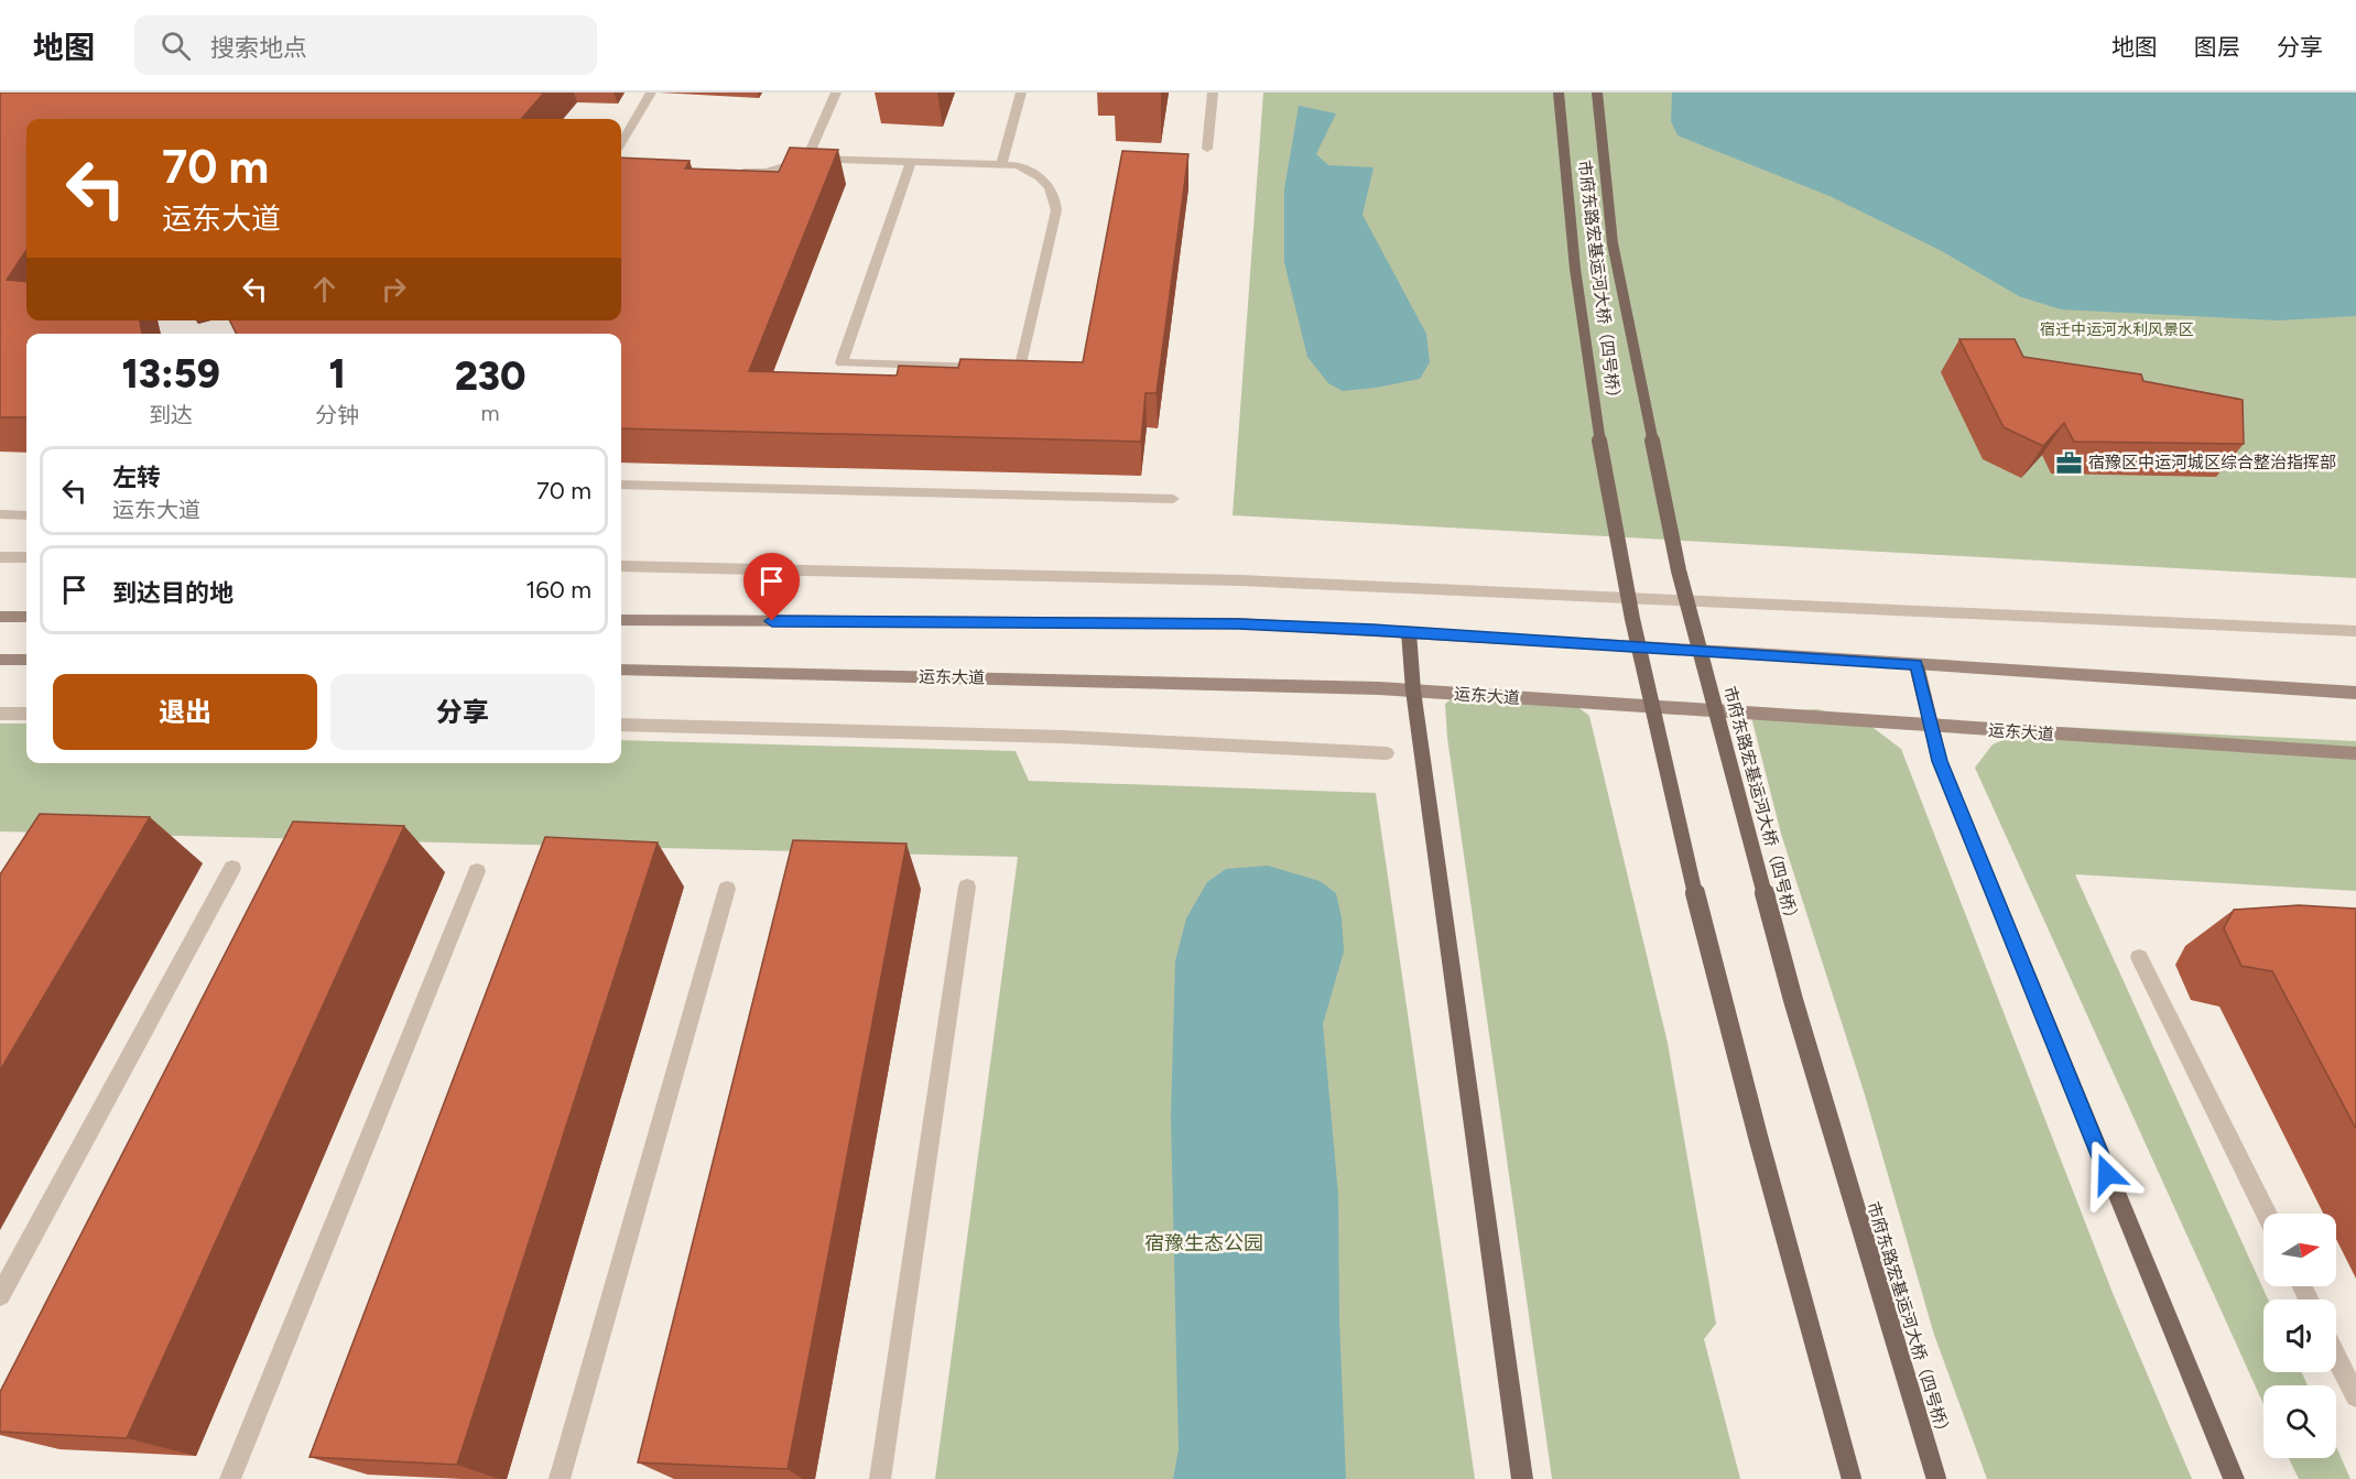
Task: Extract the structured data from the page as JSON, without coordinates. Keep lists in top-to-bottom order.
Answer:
{
  "streets": {
    "main road": ["市府东路宏基运河大桥（四号桥）", "运东大道"]
  },
  "parks": ["宿迁中运河水利风景区", "宿豫生态公园"],
  "places": {
    "office": ["宿豫区中运河城区综合整治指挥部"]
  },
  "north": "right",
  "page": {
    "header": "地图",
    "search": "搜索地点",
    "nav": ["地图", "图层", "分享"],
    "turn": ["70 m", "运东大道"],
    "eta": [
      "13:59",
      "到达",
      "1",
      "分钟",
      "230",
      "m"
    ],
    "list": [
      {
        "name": "左转",
        "note": "运东大道",
        "value": "70 m"
      },
      {
        "name": "到达目的地",
        "value": "160 m"
      }
    ],
    "buttons": ["退出", "分享"]
  }
}
